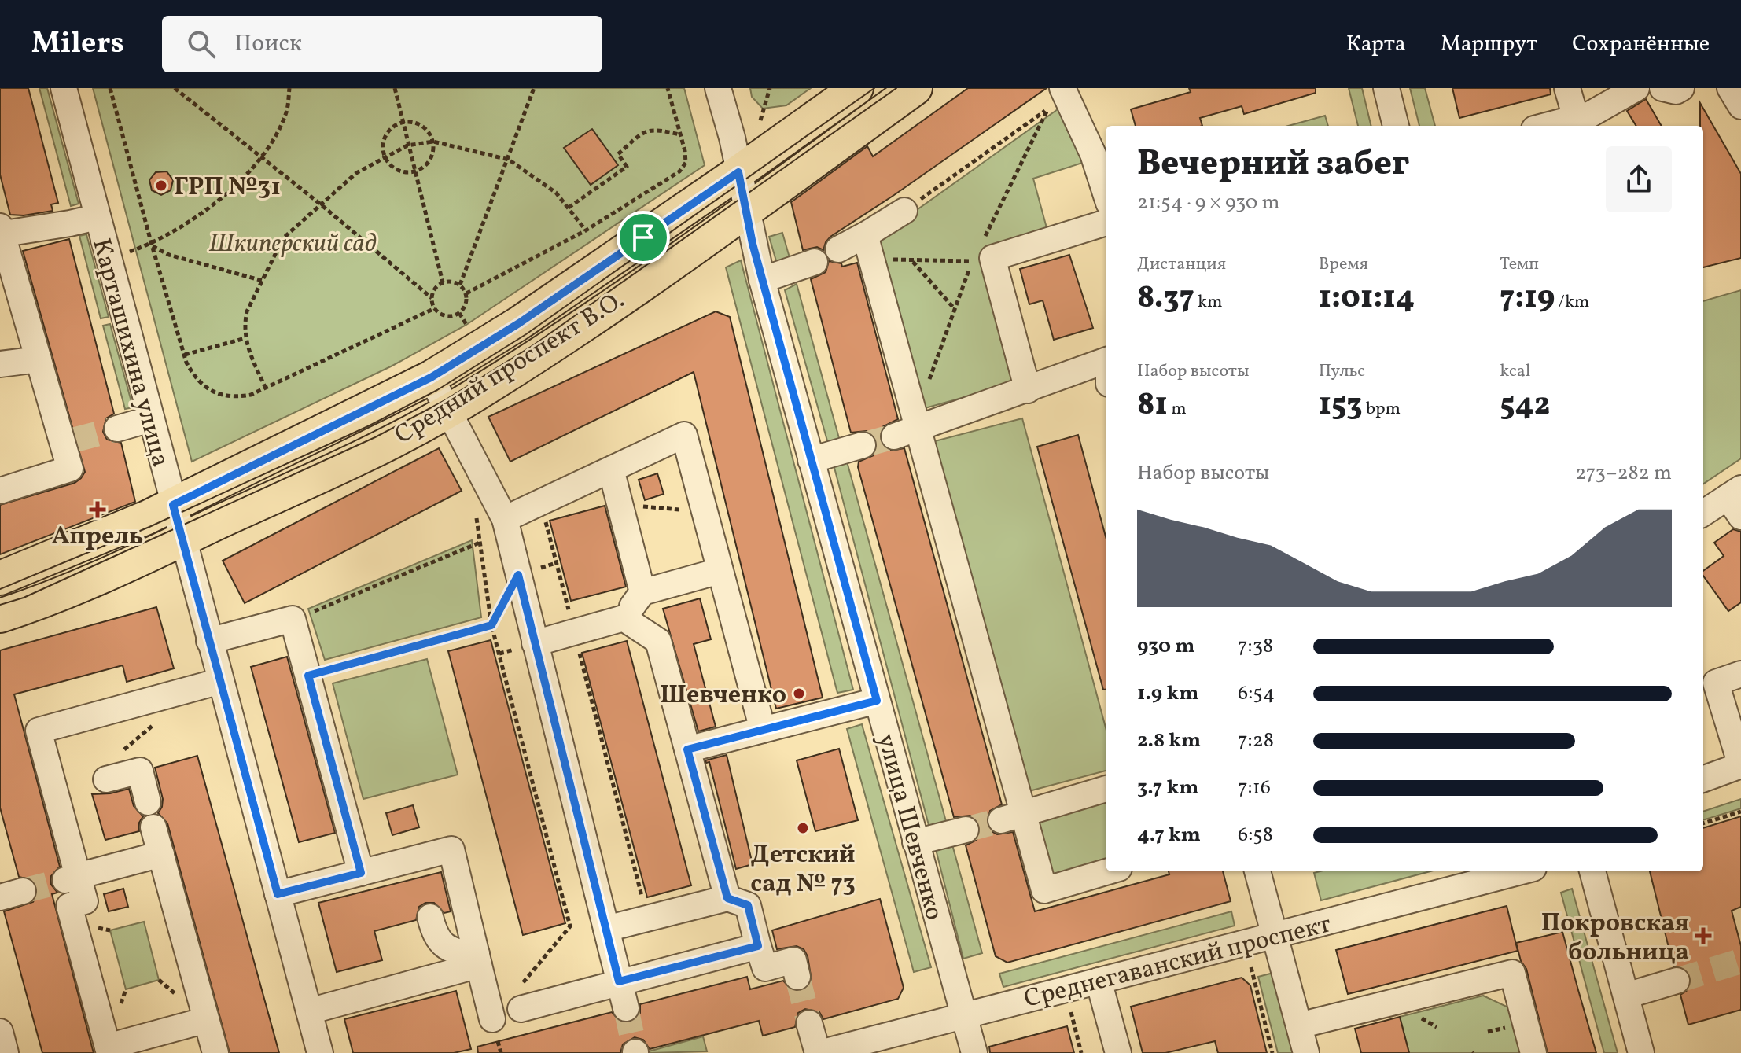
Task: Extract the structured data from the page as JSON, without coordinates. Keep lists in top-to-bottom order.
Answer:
{
  "streets": {
    "main road": ["Средний проспект В.О."],
    "street": ["Карташихина улица", "улица Шевченко", "Среднегаванский проспект"]
  },
  "crossings": [
    ["Карташихина улица", "Средний проспект В.О."],
    ["Средний проспект В.О.", "улица Шевченко"],
    ["улица Шевченко", "Среднегаванский проспект"]
  ],
  "parks": ["Шкиперский сад"],
  "places": {
    "other": ["ГРП №31", "Шевченко", "Детский сад № 73"],
    "health": ["Апрель", "Покровская больница"]
  },
  "page": {
    "header": "Milers",
    "search": "Поиск",
    "nav": ["Карта", "Маршрут", "Сохранённые"],
    "heading": ["Вечерний забег", "21:54 · 9 × 930 m"],
    "stats": [
      ["Дистанция", "8.37 km"],
      ["Время", "1:01:14"],
      ["Темп", "7:19 /km"],
      ["Набор высоты", "81 m"],
      ["Пульс", "153 bpm"],
      ["kcal", "542"]
    ],
    "chart": ["Набор высоты", "273–282 m"],
    "list": [
      {
        "name": "930 m",
        "note": "7:38"
      },
      {
        "name": "1.9 km",
        "note": "6:54"
      },
      {
        "name": "2.8 km",
        "note": "7:28"
      },
      {
        "name": "3.7 km",
        "note": "7:16"
      },
      {
        "name": "4.7 km",
        "note": "6:58"
      }
    ]
  }
}
